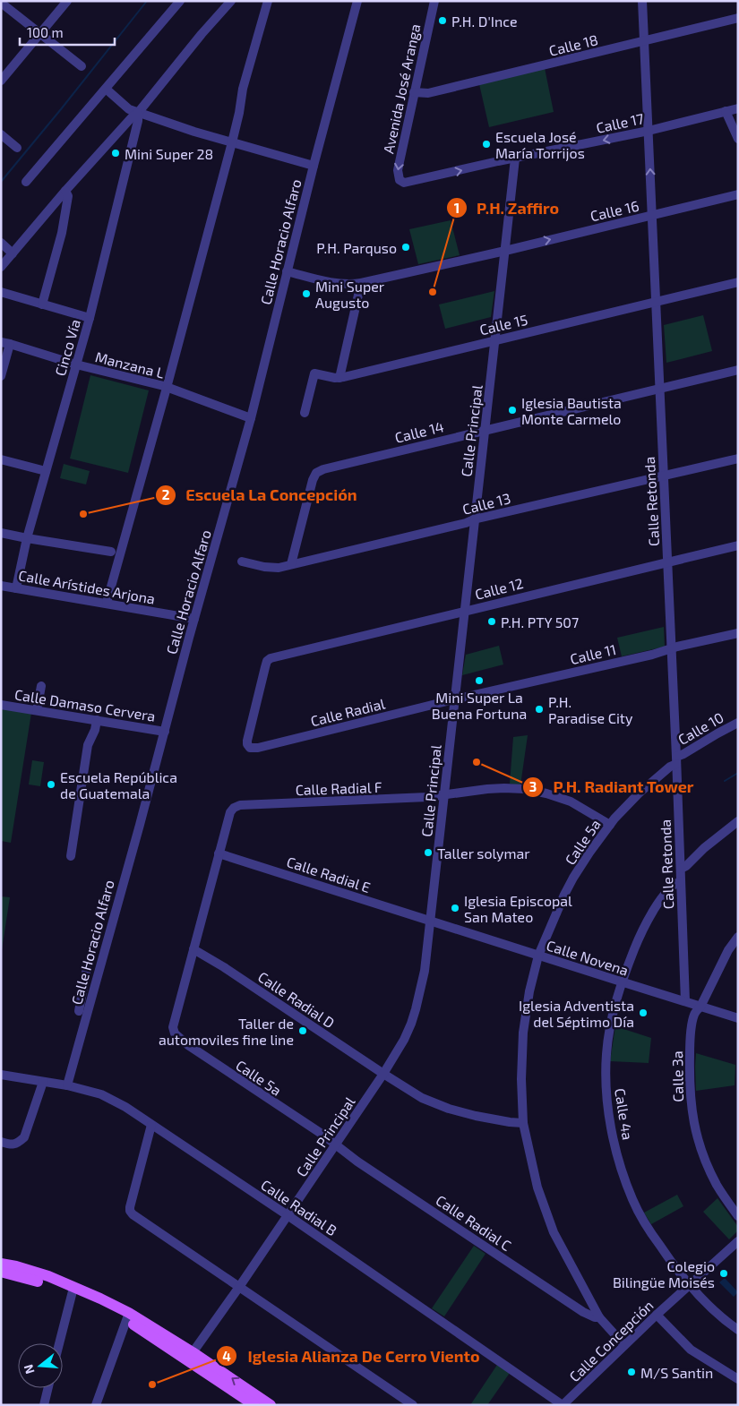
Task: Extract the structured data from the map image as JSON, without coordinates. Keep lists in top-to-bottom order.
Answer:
{
  "streets": {
    "street": [
      "Calle 18",
      "Avenida José Aranga",
      "Calle 17",
      "Calle 16",
      "Calle Horacio Alfaro",
      "Calle 15",
      "Cinco Vía",
      "Manzana L",
      "Calle Principal",
      "Calle 14",
      "Calle Retonda",
      "Calle 13",
      "Calle Arístides Arjona",
      "Calle 12",
      "Calle 11",
      "Calle Damaso Cervera",
      "Calle Radial",
      "Calle 10",
      "Calle Radial F",
      "Calle 5a",
      "Calle Radial E",
      "Calle Novena",
      "Calle Radial D",
      "Calle 3a",
      "Calle 4a",
      "Calle Radial B",
      "Calle Radial C",
      "Calle Concepción"
    ]
  },
  "crossings": [
    ["Calle 18", "Avenida José Aranga"],
    ["Calle 18", "Calle Retonda"],
    ["Avenida José Aranga", "Calle 17"],
    ["Calle 17", "Calle Principal"],
    ["Calle 17", "Calle Retonda"],
    ["Calle 16", "Calle Horacio Alfaro"],
    ["Calle 16", "Calle Principal"],
    ["Calle 16", "Calle Retonda"],
    ["Calle Horacio Alfaro", "Manzana L"],
    ["Calle Horacio Alfaro", "Calle Arístides Arjona"],
    ["Calle Horacio Alfaro", "Calle Damaso Cervera"],
    ["Calle Horacio Alfaro", "Calle Radial B"],
    ["Calle 15", "Calle Principal"],
    ["Calle 15", "Calle Retonda"],
    ["Cinco Vía", "Manzana L"],
    ["Cinco Vía", "Calle Arístides Arjona"],
    ["Calle Principal", "Calle 14"],
    ["Calle Principal", "Calle 13"],
    ["Calle Principal", "Calle 12"],
    ["Calle Principal", "Calle 11"],
    ["Calle Principal", "Calle Radial"],
    ["Calle Principal", "Calle Radial F"],
    ["Calle Principal", "Calle 5a"],
    ["Calle Principal", "Calle Radial E"],
    ["Calle Principal", "Calle Novena"],
    ["Calle Principal", "Calle Radial D"],
    ["Calle Principal", "Calle Radial B"],
    ["Calle Principal", "Calle Radial C"],
    ["Calle 14", "Calle Retonda"],
    ["Calle 14", "Calle 13"],
    ["Calle Retonda", "Calle 13"],
    ["Calle Retonda", "Calle 12"],
    ["Calle Retonda", "Calle 11"],
    ["Calle Retonda", "Calle 10"],
    ["Calle Retonda", "Calle 5a"],
    ["Calle Retonda", "Calle Novena"],
    ["Calle Retonda", "Calle 4a"],
    ["Calle 12", "Calle Radial"],
    ["Calle 11", "Calle Radial"],
    ["Calle 10", "Calle 5a"],
    ["Calle Radial F", "Calle Radial E"],
    ["Calle 5a", "Calle Novena"],
    ["Calle 5a", "Calle Radial D"],
    ["Calle 5a", "Calle Radial C"],
    ["Calle 5a", "Calle Concepción"],
    ["Calle Radial E", "Calle Novena"],
    ["Calle Novena", "Calle 3a"],
    ["Calle Novena", "Calle 4a"],
    ["Calle 4a", "Calle Concepción"],
    ["Calle Radial B", "Calle Concepción"]
  ],
  "one_way": ["Avenida José Aranga"],
  "places": [
    "P.H. D'Ince",
    "Escuela José María Torrijos",
    "Mini Super 28",
    "P.H. Parquso",
    "P.H. Zaffiro",
    "Mini Super Augusto",
    "Iglesia Bautista Monte Carmelo",
    "Escuela La Concepción",
    "P.H. PTY 507",
    "Mini Super La Buena Fortuna",
    "P.H. Paradise City",
    "P.H. Radiant Tower",
    "Escuela República de Guatemala",
    "Taller solymar",
    "Iglesia Episcopal San Mateo",
    "Iglesia Adventista del Séptimo Día",
    "Taller de automoviles fine line",
    "Colegio Bilingüe Moisés",
    "M/S Santin",
    "Iglesia Alianza De Cerro Viento"
  ],
  "scale_bar": "100 m",
  "north": "left"
}
